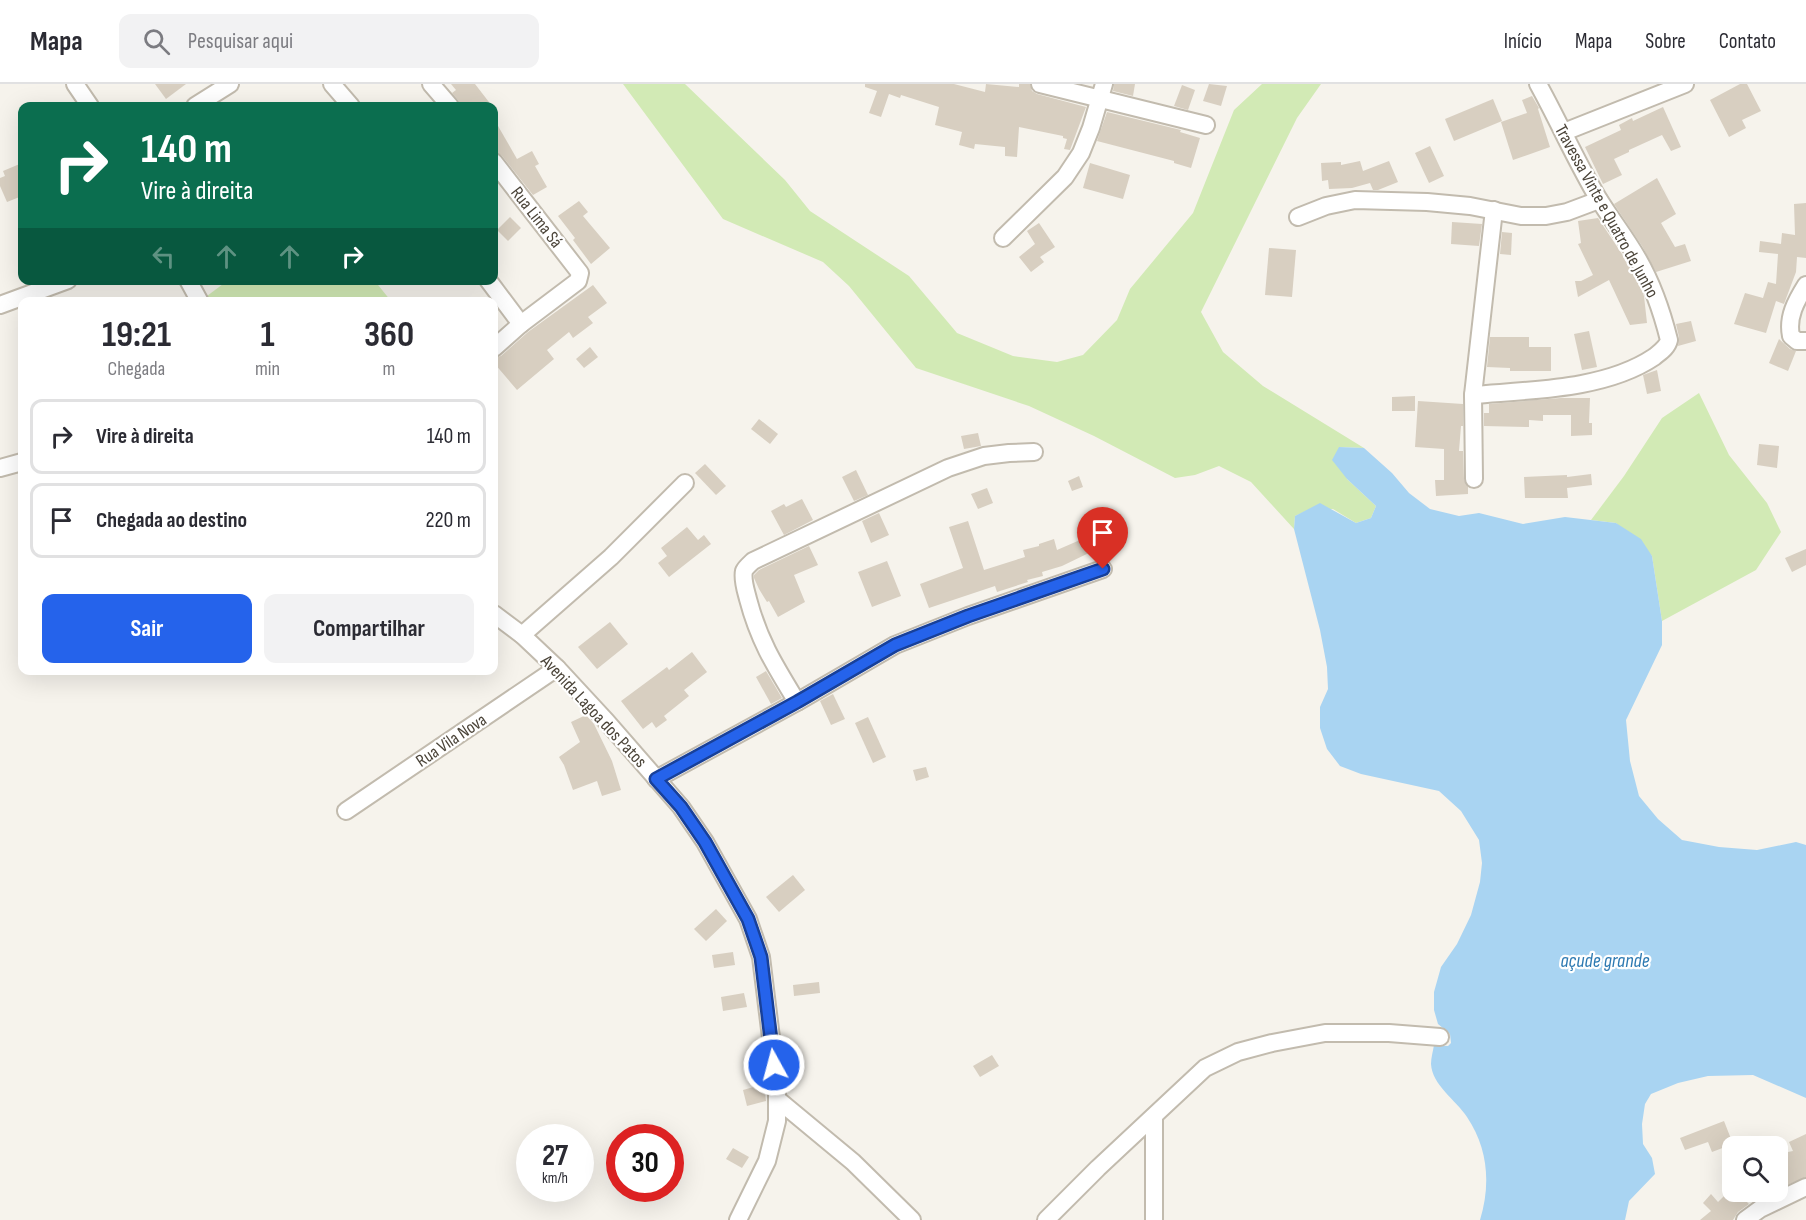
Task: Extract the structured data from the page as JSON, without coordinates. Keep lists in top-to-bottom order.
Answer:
{
  "streets": {
    "street": [
      "Travessa Vinte e Quatro de Junho",
      "Rua Lima Sá",
      "Avenida Lagoa dos Patos",
      "Rua Vila Nova"
    ]
  },
  "crossings": [
    ["Avenida Lagoa dos Patos", "Rua Vila Nova"]
  ],
  "water": ["açude grande"],
  "page": {
    "header": "Mapa",
    "search": "Pesquisar aqui",
    "nav": [
      "Início",
      "Mapa",
      "Sobre",
      "Contato"
    ],
    "turn": ["140 m", "Vire à direita"],
    "eta": [
      "19:21",
      "Chegada",
      "1",
      "min",
      "360",
      "m"
    ],
    "list": [
      {
        "name": "Vire à direita",
        "value": "140 m"
      },
      {
        "name": "Chegada ao destino",
        "value": "220 m"
      }
    ],
    "buttons": ["Sair", "Compartilhar"],
    "speed": "27 km/h",
    "limit": "30"
  }
}
